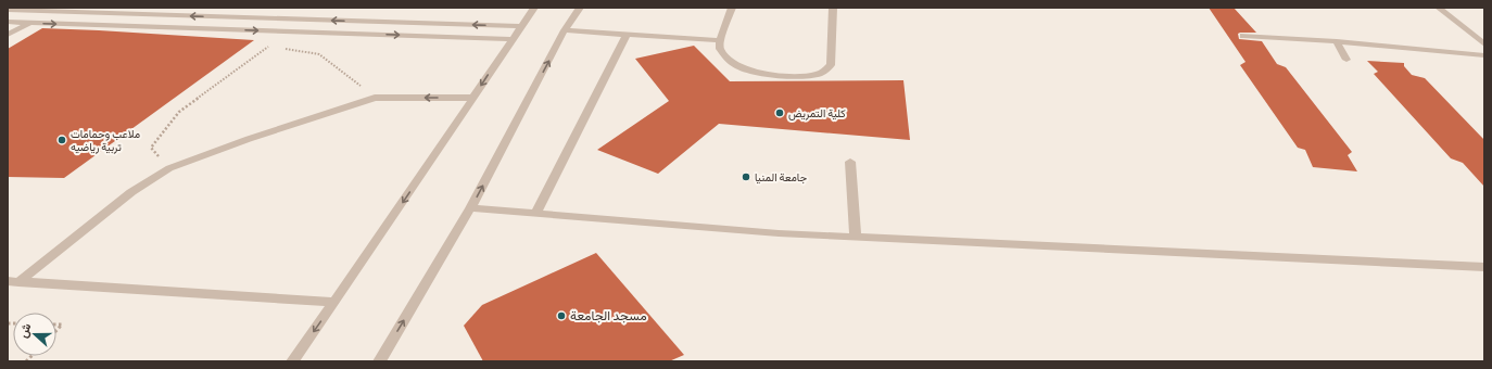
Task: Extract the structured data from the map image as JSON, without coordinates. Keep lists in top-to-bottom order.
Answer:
{
  "places": [
    "كلية التمريض",
    "ملاعب وحمامات تربية رياضيه",
    "جامعة المنيا",
    "مسجد الجامعة"
  ],
  "north": "left"
}
